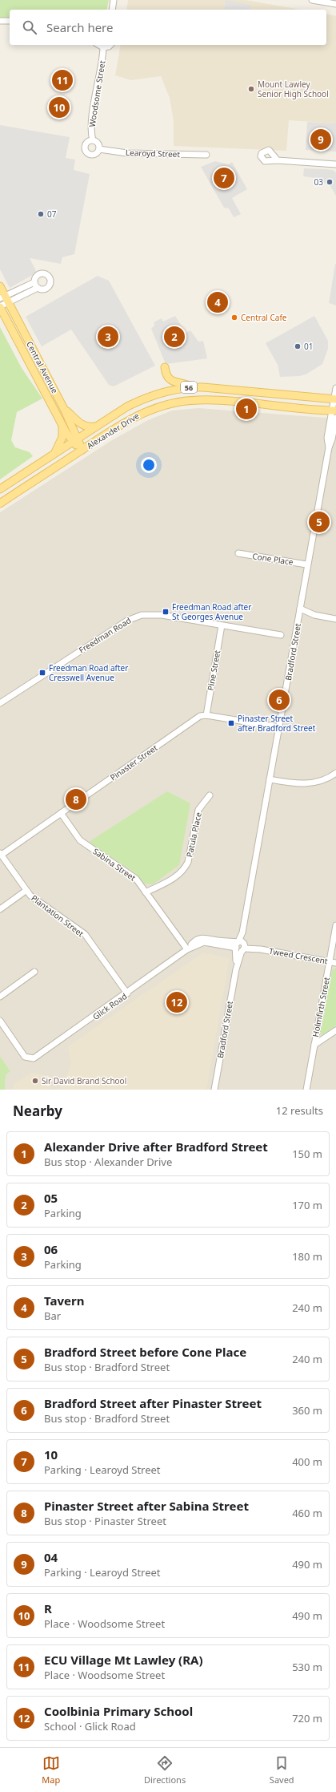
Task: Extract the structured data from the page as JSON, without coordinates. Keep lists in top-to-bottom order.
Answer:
{
  "streets": {
    "main road": ["Central Avenue", "56", "Alexander Drive"],
    "street": [
      "Woodsome Street",
      "Learoyd Street",
      "Cone Place",
      "Freedman Road",
      "Bradford Street",
      "Pine Street",
      "Pinaster Street",
      "Patula Place",
      "Sabina Street",
      "Plantation Street",
      "Tweed Crescent",
      "Glick Road",
      "Holmfirth Street"
    ]
  },
  "crossings": [
    ["Woodsome Street", "Learoyd Street"],
    ["Central Avenue", "Alexander Drive"],
    ["Alexander Drive", "Bradford Street"],
    ["Cone Place", "Bradford Street"],
    ["Freedman Road", "Pine Street"],
    ["Bradford Street", "Pinaster Street"],
    ["Bradford Street", "Tweed Crescent"],
    ["Bradford Street", "Glick Road"],
    ["Pine Street", "Pinaster Street"],
    ["Pinaster Street", "Sabina Street"],
    ["Pinaster Street", "Plantation Street"],
    ["Patula Place", "Sabina Street"],
    ["Sabina Street", "Glick Road"],
    ["Plantation Street", "Glick Road"],
    ["Tweed Crescent", "Glick Road"],
    ["Tweed Crescent", "Holmfirth Street"]
  ],
  "places": {
    "other": [
      "Mount Lawley Senior High School",
      "03",
      "07",
      "Central Cafe",
      "01",
      "Sir David Brand School"
    ],
    "transit": ["Freedman Road after St Georges Avenue", "Freedman Road after Cresswell Avenue", "Pinaster Street after Bradford Street"]
  },
  "page": {
    "search": "Search here",
    "pins": [
      "11",
      "10",
      "9",
      "7",
      "4",
      "2",
      "3",
      "1",
      "5",
      "6",
      "8",
      "12"
    ],
    "heading": ["Nearby", "12 results"],
    "list": [
      {
        "mark": "1",
        "name": "Alexander Drive after Bradford Street",
        "note": "Bus stop · Alexander Drive",
        "value": "150 m"
      },
      {
        "mark": "2",
        "name": "05",
        "note": "Parking",
        "value": "170 m"
      },
      {
        "mark": "3",
        "name": "06",
        "note": "Parking",
        "value": "180 m"
      },
      {
        "mark": "4",
        "name": "Tavern",
        "note": "Bar",
        "value": "240 m"
      },
      {
        "mark": "5",
        "name": "Bradford Street before Cone Place",
        "note": "Bus stop · Bradford Street",
        "value": "240 m"
      },
      {
        "mark": "6",
        "name": "Bradford Street after Pinaster Street",
        "note": "Bus stop · Bradford Street",
        "value": "360 m"
      },
      {
        "mark": "7",
        "name": "10",
        "note": "Parking · Learoyd Street",
        "value": "400 m"
      },
      {
        "mark": "8",
        "name": "Pinaster Street after Sabina Street",
        "note": "Bus stop · Pinaster Street",
        "value": "460 m"
      },
      {
        "mark": "9",
        "name": "04",
        "note": "Parking · Learoyd Street",
        "value": "490 m"
      },
      {
        "mark": "10",
        "name": "R",
        "note": "Place · Woodsome Street",
        "value": "490 m"
      },
      {
        "mark": "11",
        "name": "ECU Village Mt Lawley (RA)",
        "note": "Place · Woodsome Street",
        "value": "530 m"
      },
      {
        "mark": "12",
        "name": "Coolbinia Primary School",
        "note": "School · Glick Road",
        "value": "720 m"
      }
    ],
    "nav": ["Map", "Directions", "Saved"]
  }
}
